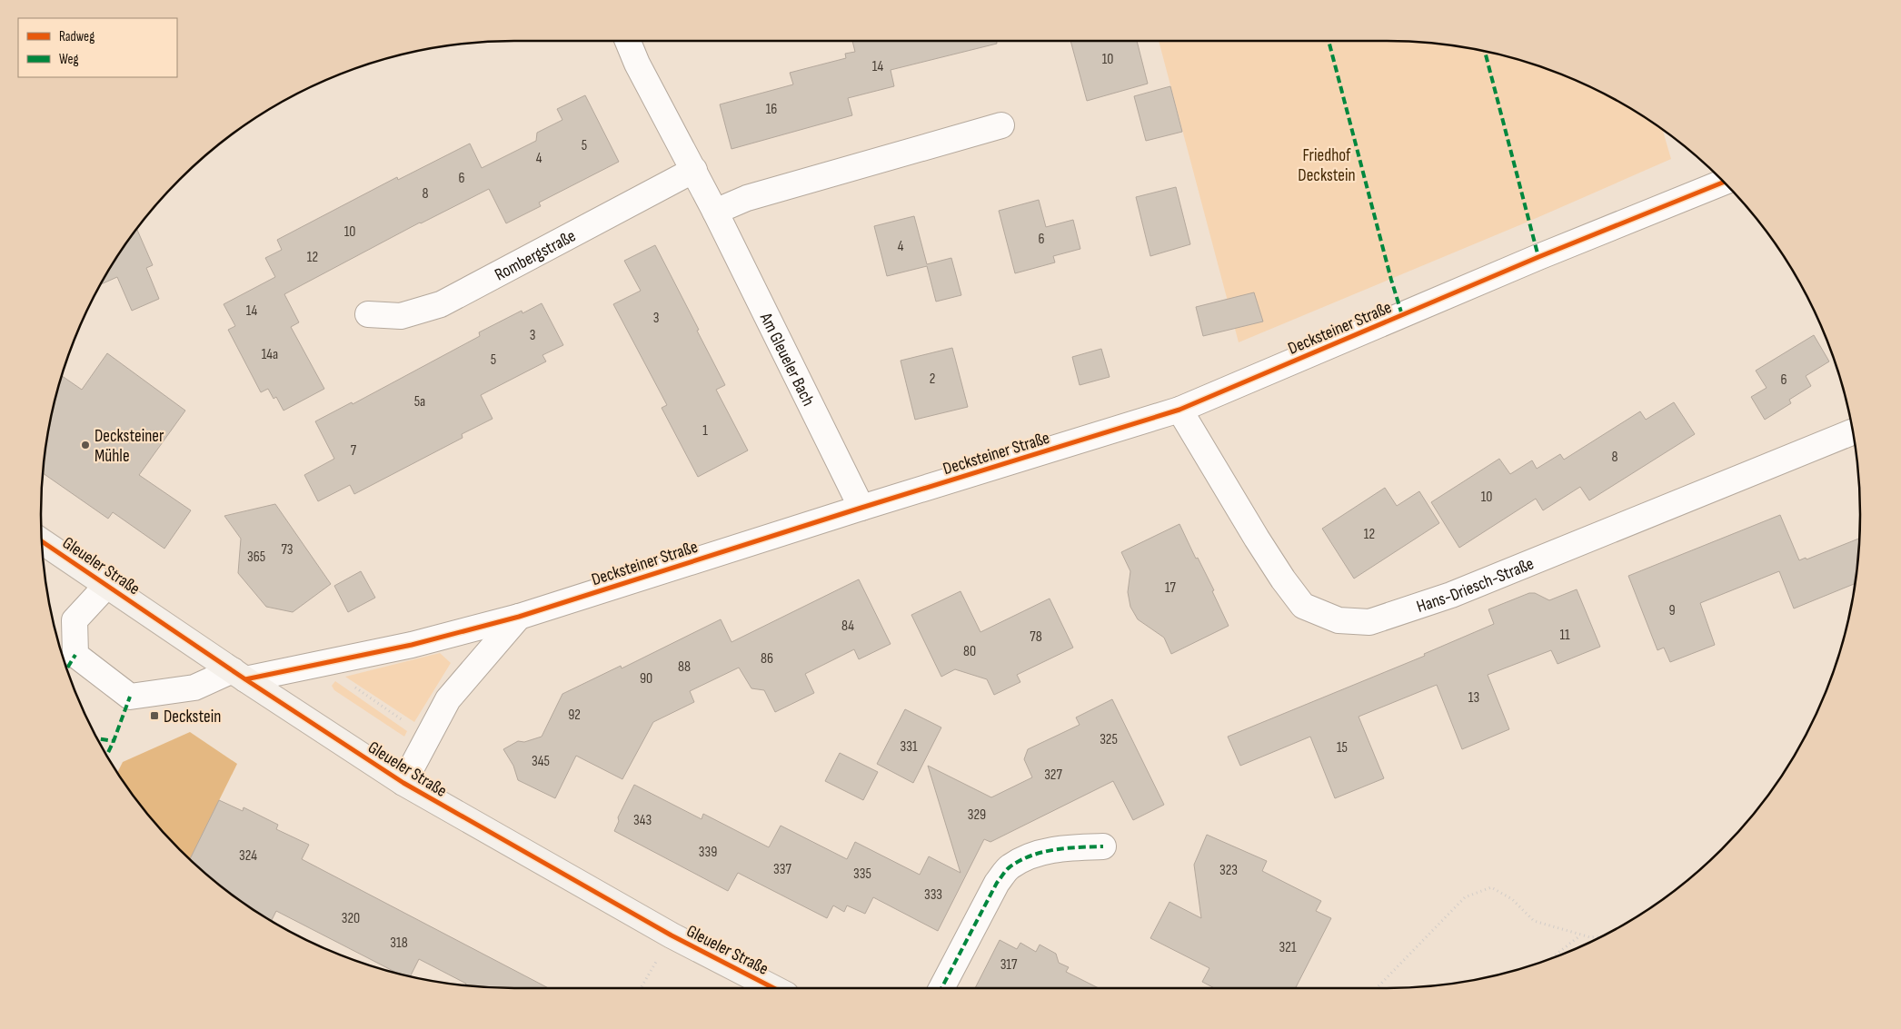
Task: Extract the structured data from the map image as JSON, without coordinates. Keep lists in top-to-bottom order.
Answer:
{
  "streets": {
    "main road": ["Gleueler Straße"],
    "street": [
      "Rombergstraße",
      "Decksteiner Straße",
      "Am Gleueler Bach",
      "Hans-Driesch-Straße"
    ]
  },
  "crossings": [
    ["Rombergstraße", "Am Gleueler Bach"],
    ["Decksteiner Straße", "Am Gleueler Bach"],
    ["Decksteiner Straße", "Gleueler Straße"],
    ["Decksteiner Straße", "Hans-Driesch-Straße"]
  ],
  "parks": ["Friedhof Deckstein"],
  "places": {
    "other": ["Decksteiner Mühle"],
    "transit": ["Deckstein"]
  },
  "house_numbers": [
    "10",
    "14",
    "16",
    "5",
    "4",
    "6",
    "8",
    "10",
    "6",
    "4",
    "12",
    "14",
    "3",
    "3",
    "14a",
    "5",
    "2",
    "6",
    "5a",
    "1",
    "7",
    "8",
    "10",
    "12",
    "73",
    "365",
    "17",
    "9",
    "84",
    "11",
    "78",
    "80",
    "86",
    "88",
    "90",
    "13",
    "92",
    "325",
    "331",
    "15",
    "345",
    "327",
    "329",
    "343",
    "339",
    "324",
    "337",
    "323",
    "335",
    "333",
    "320",
    "318",
    "321",
    "317"
  ],
  "legend": ["Radweg", "Weg"]
}
